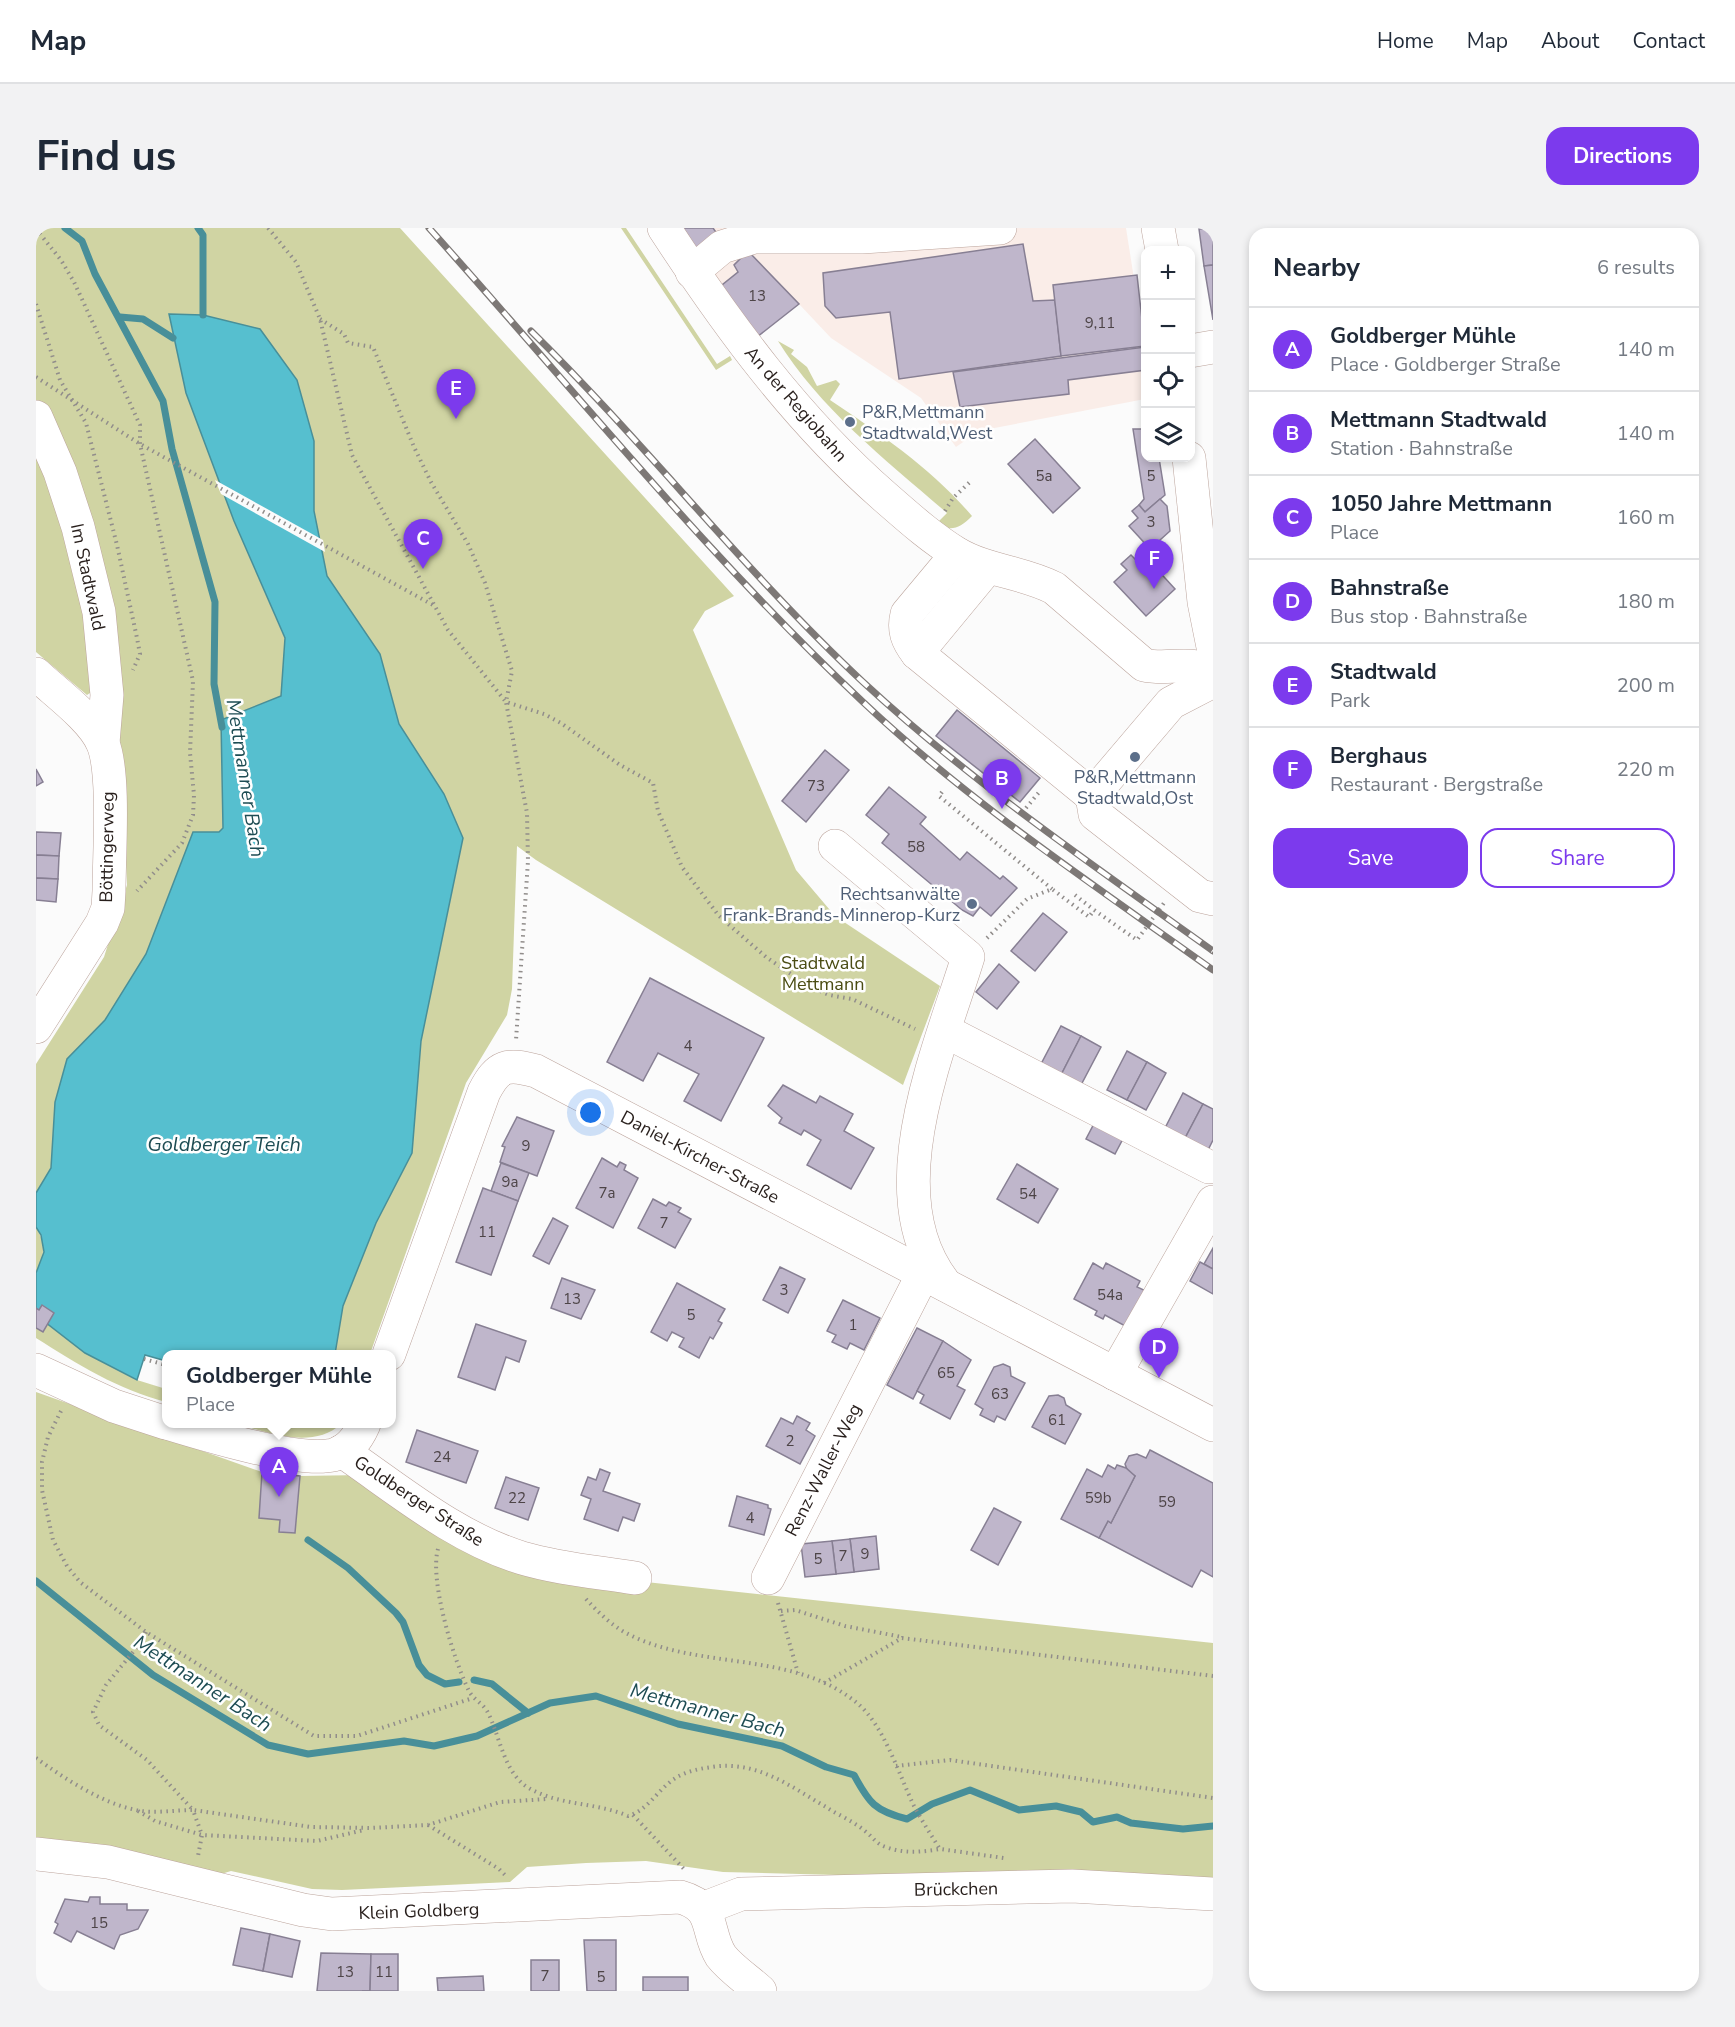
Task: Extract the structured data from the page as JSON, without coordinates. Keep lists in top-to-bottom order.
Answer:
{
  "streets": {
    "street": [
      "An der Regiobahn",
      "Im Stadtwald",
      "Böttingerweg",
      "Daniel-Kircher-Straße",
      "Renz-Waller-Weg",
      "Goldberger Straße",
      "Brückchen",
      "Klein Goldberg"
    ]
  },
  "crossings": [
    ["Im Stadtwald", "Böttingerweg"],
    ["Daniel-Kircher-Straße", "Renz-Waller-Weg"],
    ["Brückchen", "Klein Goldberg"]
  ],
  "water": ["Mettmanner Bach", "Goldberger Teich"],
  "parks": ["Stadtwald Mettmann"],
  "places": ["P&R,Mettmann Stadtwald,West", "P&R,Mettmann Stadtwald,Ost", "Rechtsanwälte Frank-Brands-Minnerop-Kurz"],
  "house_numbers": [
    "13",
    "9,11",
    "5a",
    "5",
    "3",
    "73",
    "58",
    "4",
    "9",
    "9a",
    "7a",
    "54",
    "7",
    "11",
    "3",
    "54a",
    "13",
    "5",
    "1",
    "65",
    "63",
    "61",
    "2",
    "24",
    "22",
    "59b",
    "59",
    "4",
    "9",
    "7",
    "5",
    "15",
    "13",
    "11",
    "7",
    "5"
  ],
  "page": {
    "header": "Map",
    "nav": [
      "Home",
      "Map",
      "About",
      "Contact"
    ],
    "buttons": [
      "Directions",
      ["Save", "Share"]
    ],
    "title": "Find us",
    "heading": ["Nearby", "6 results"],
    "map_buttons": ["+", "−"],
    "list": [
      {
        "mark": "A",
        "name": "Goldberger Mühle",
        "note": "Place · Goldberger Straße",
        "value": "140 m"
      },
      {
        "mark": "B",
        "name": "Mettmann Stadtwald",
        "note": "Station · Bahnstraße",
        "value": "140 m"
      },
      {
        "mark": "C",
        "name": "1050 Jahre Mettmann",
        "note": "Place",
        "value": "160 m"
      },
      {
        "mark": "D",
        "name": "Bahnstraße",
        "note": "Bus stop · Bahnstraße",
        "value": "180 m"
      },
      {
        "mark": "E",
        "name": "Stadtwald",
        "note": "Park",
        "value": "200 m"
      },
      {
        "mark": "F",
        "name": "Berghaus",
        "note": "Restaurant · Bergstraße",
        "value": "220 m"
      }
    ],
    "pins": [
      "E",
      "C",
      "F",
      "B",
      "D",
      "A"
    ],
    "popup": ["Goldberger Mühle", "Place"]
  }
}
